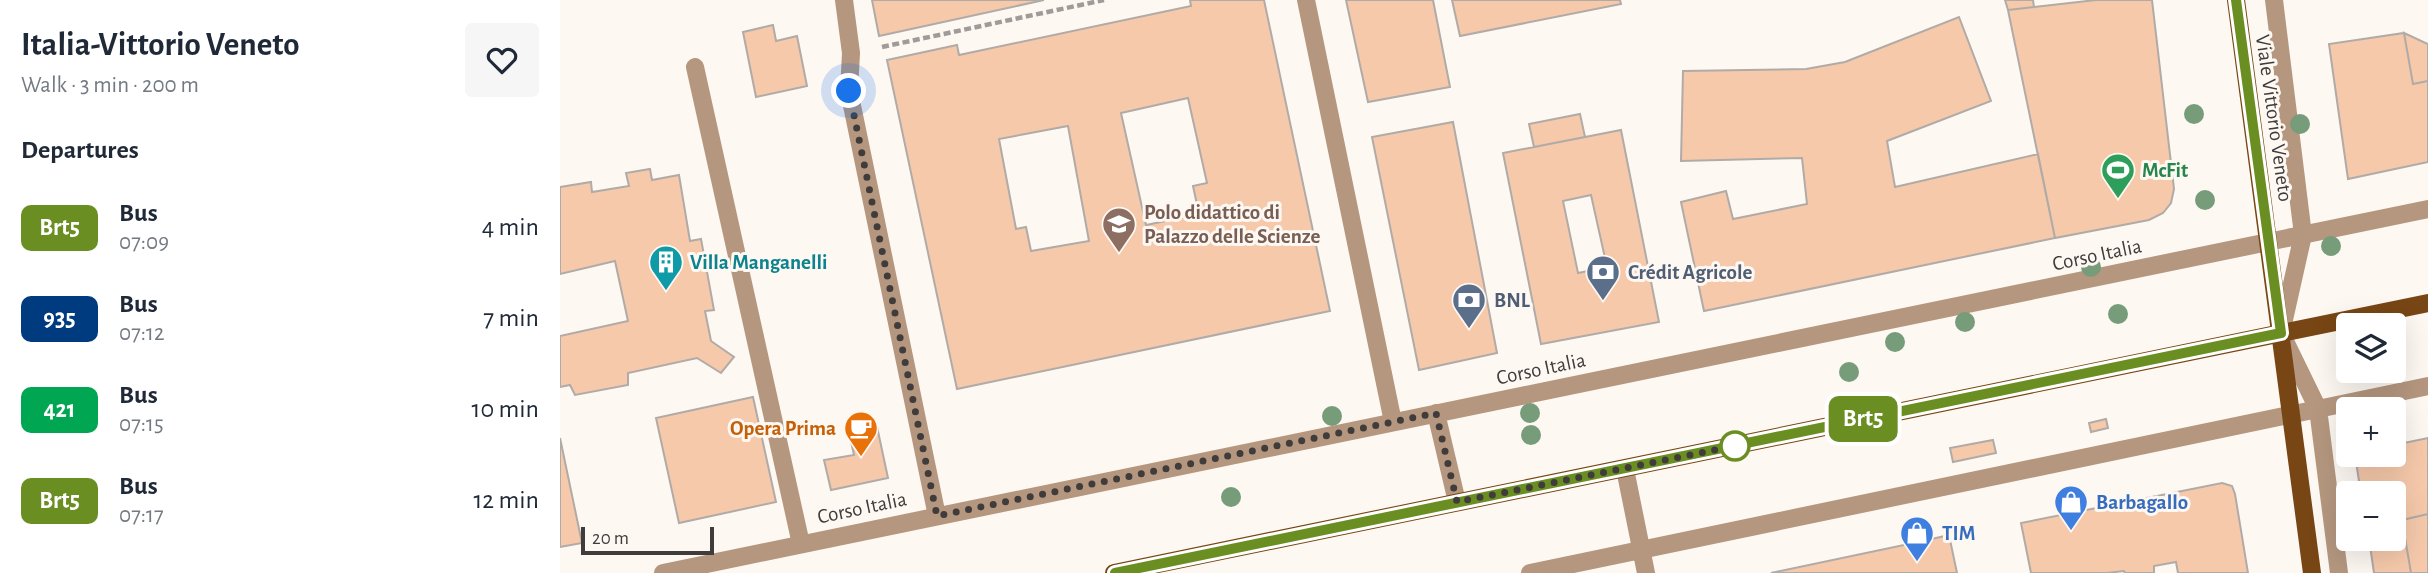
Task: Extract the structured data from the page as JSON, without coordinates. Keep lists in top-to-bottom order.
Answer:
{
  "streets": {
    "main road": ["Viale Vittorio Veneto"],
    "street": ["Corso Italia"]
  },
  "crossings": [
    ["Viale Vittorio Veneto", "Corso Italia"]
  ],
  "places": {
    "sports": ["McFit"],
    "school or university": ["Polo didattico di Palazzo delle Scienze"],
    "building": ["Villa Manganelli"],
    "bank": ["Crédit Agricole", "BNL"],
    "cafe": ["Opera Prima"],
    "shop": ["Barbagallo", "TIM"]
  },
  "lines": ["bus line Brt5"],
  "scale_bar": "20 m",
  "page": {
    "heading": [
      ["Italia-Vittorio Veneto", "Walk · 3 min · 200 m"],
      "Departures"
    ],
    "on_map": "Brt5",
    "list": [
      {
        "mark": "Brt5",
        "name": "Bus",
        "note": "07:09",
        "value": "4 min"
      },
      {
        "mark": "935",
        "name": "Bus",
        "note": "07:12",
        "value": "7 min"
      },
      {
        "mark": "421",
        "name": "Bus",
        "note": "07:15",
        "value": "10 min"
      },
      {
        "mark": "Brt5",
        "name": "Bus",
        "note": "07:17",
        "value": "12 min"
      }
    ],
    "map_buttons": ["+", "−"],
    "scale": "20 m"
  }
}
